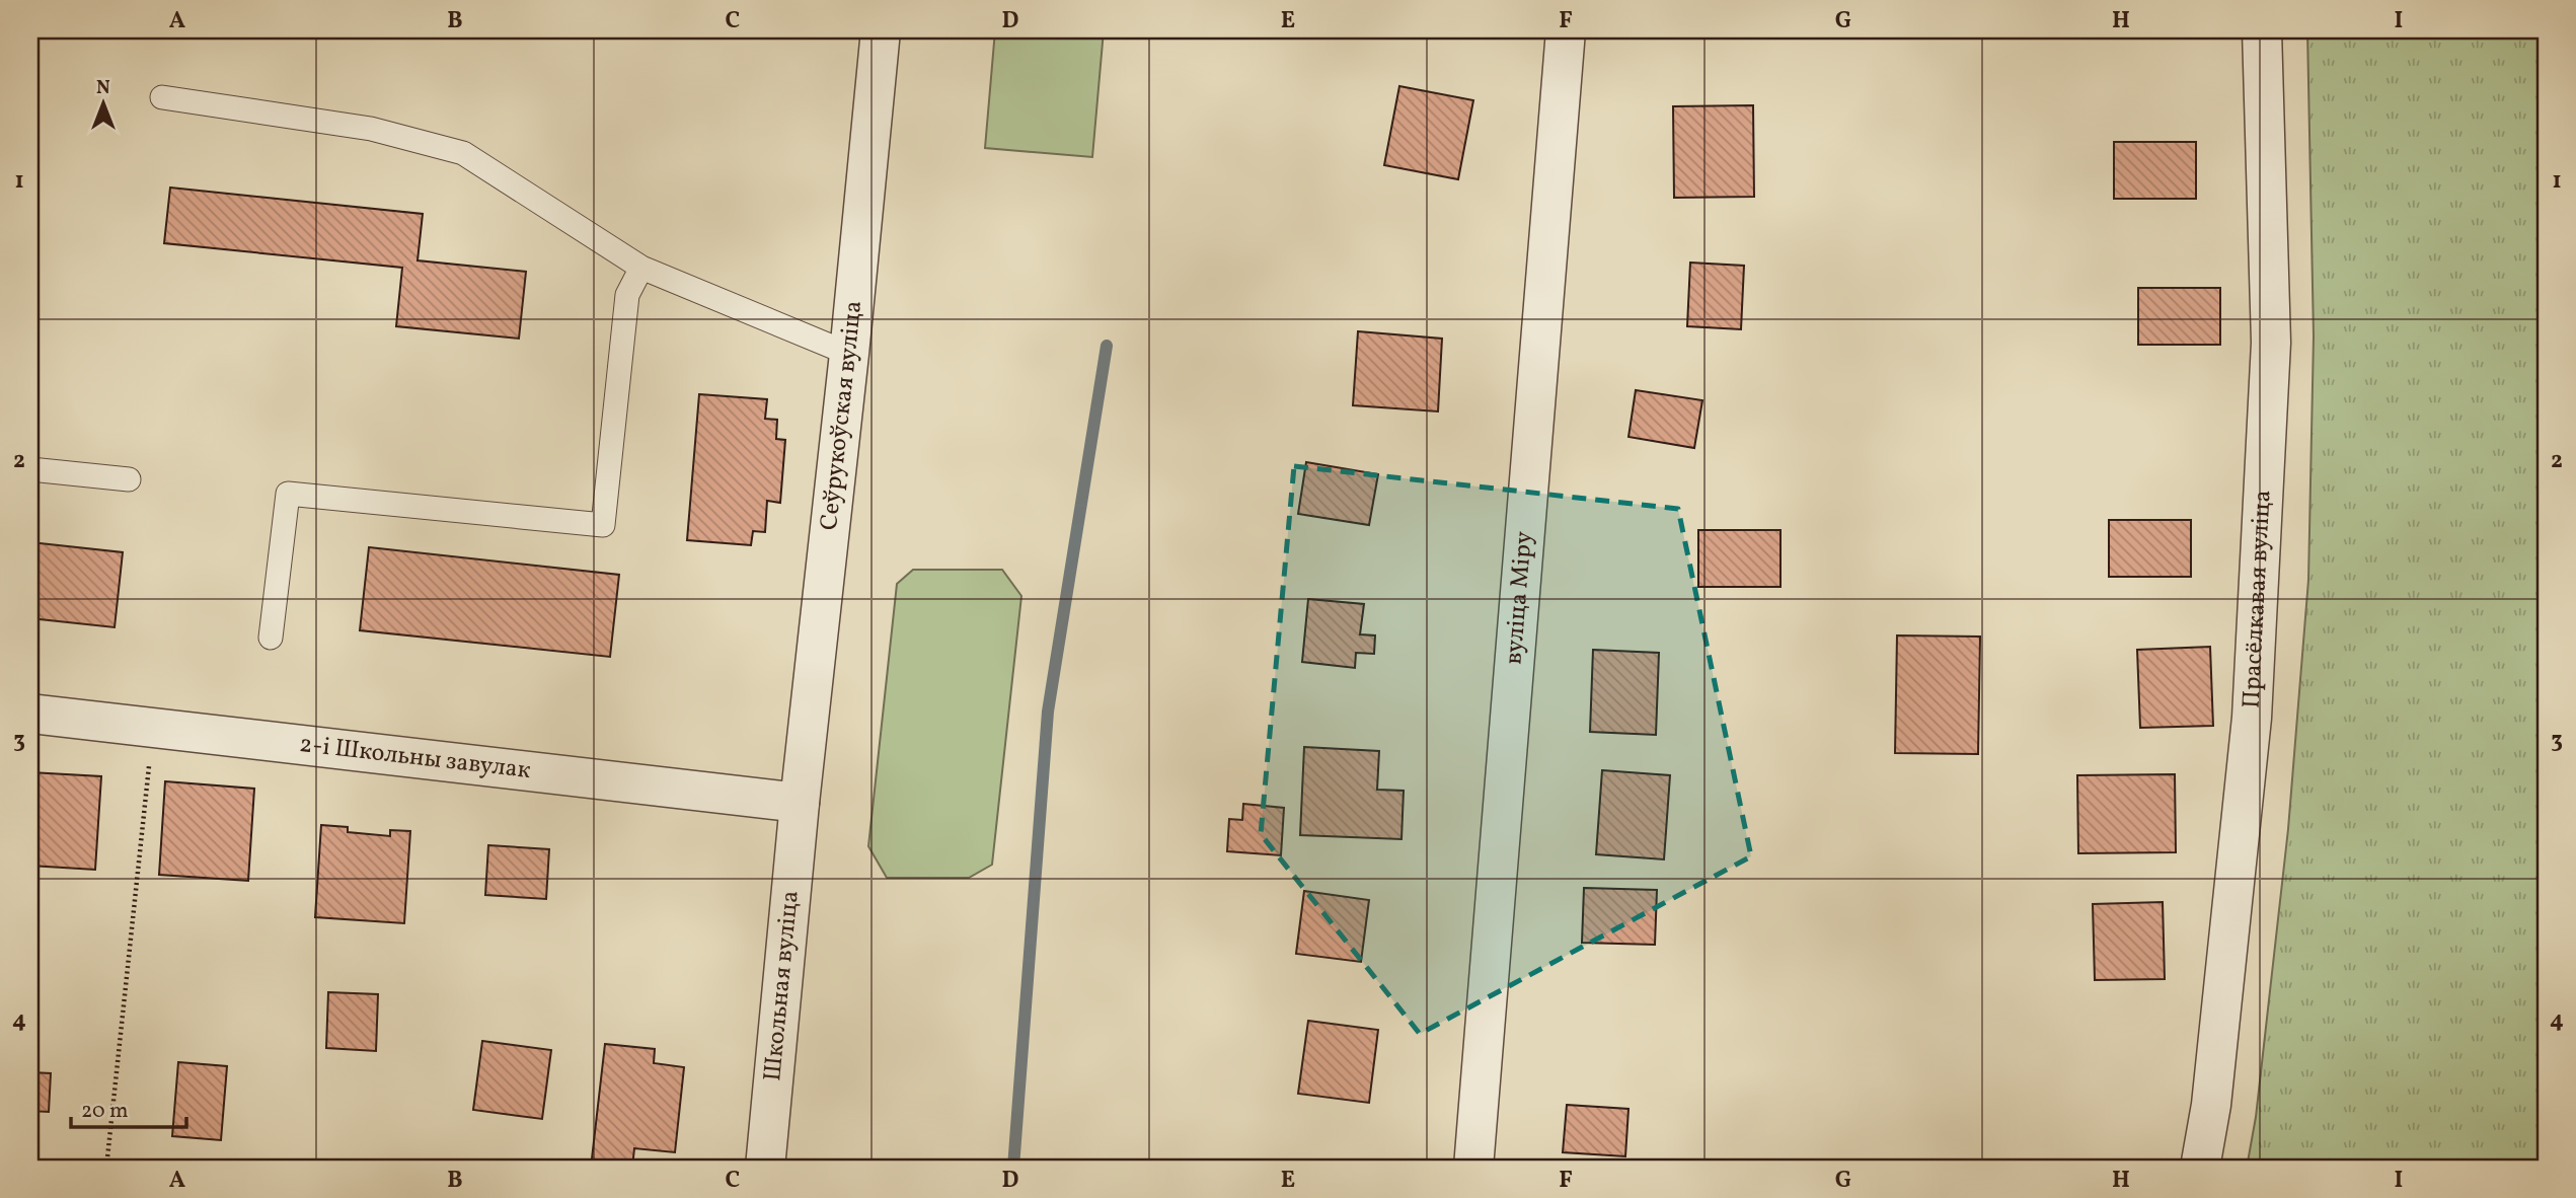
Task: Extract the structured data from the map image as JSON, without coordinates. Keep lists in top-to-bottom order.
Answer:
{
  "streets": {
    "street": [
      "Сеўрукоўская вуліца",
      "вуліца Міру",
      "Прасёлкавая вуліца",
      "2-і Школьны завулак",
      "Школьная вуліца"
    ]
  },
  "crossings": [
    ["Сеўрукоўская вуліца", "2-і Школьны завулак"],
    ["Сеўрукоўская вуліца", "Школьная вуліца"],
    ["2-і Школьны завулак", "Школьная вуліца"]
  ],
  "scale_bar": "20 m",
  "north": "top",
  "grid": {
    "columns": [
      "A",
      "B",
      "C",
      "D",
      "E",
      "F",
      "G",
      "H",
      "I"
    ],
    "rows": [
      "1",
      "2",
      "3",
      "4"
    ]
  }
}
